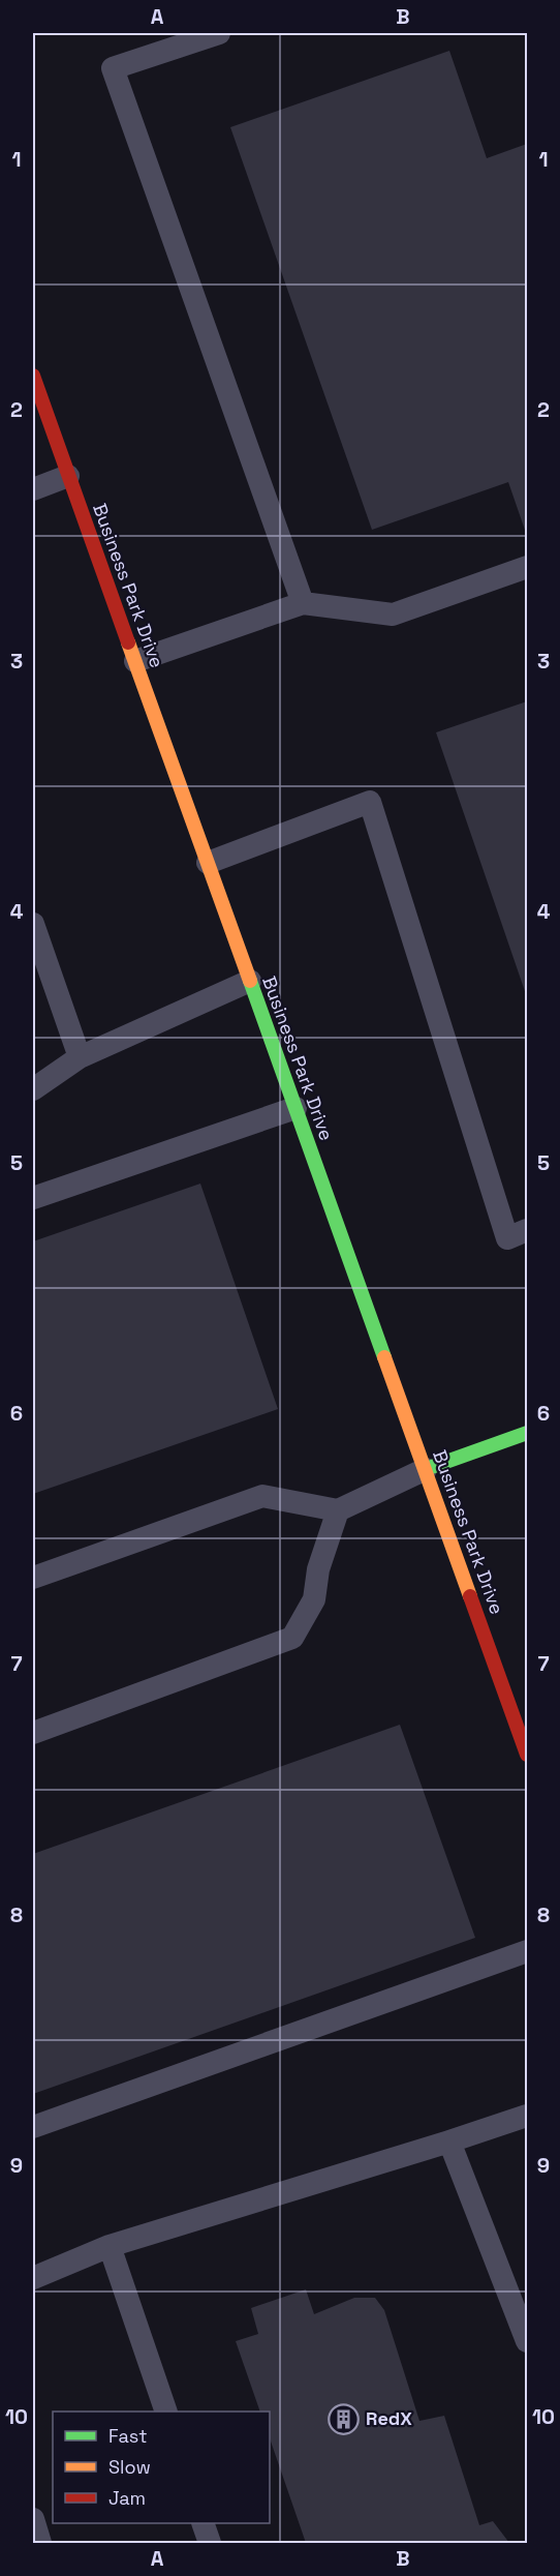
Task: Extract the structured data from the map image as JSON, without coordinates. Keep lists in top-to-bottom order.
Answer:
{
  "streets": {
    "street": ["Business Park Drive"]
  },
  "places": {
    "building": ["RedX"]
  },
  "legend": ["Fast", "Slow", "Jam"],
  "grid": {
    "columns": ["A", "B"],
    "rows": [
      "1",
      "2",
      "3",
      "4",
      "5",
      "6",
      "7",
      "8",
      "9",
      "10"
    ]
  }
}
